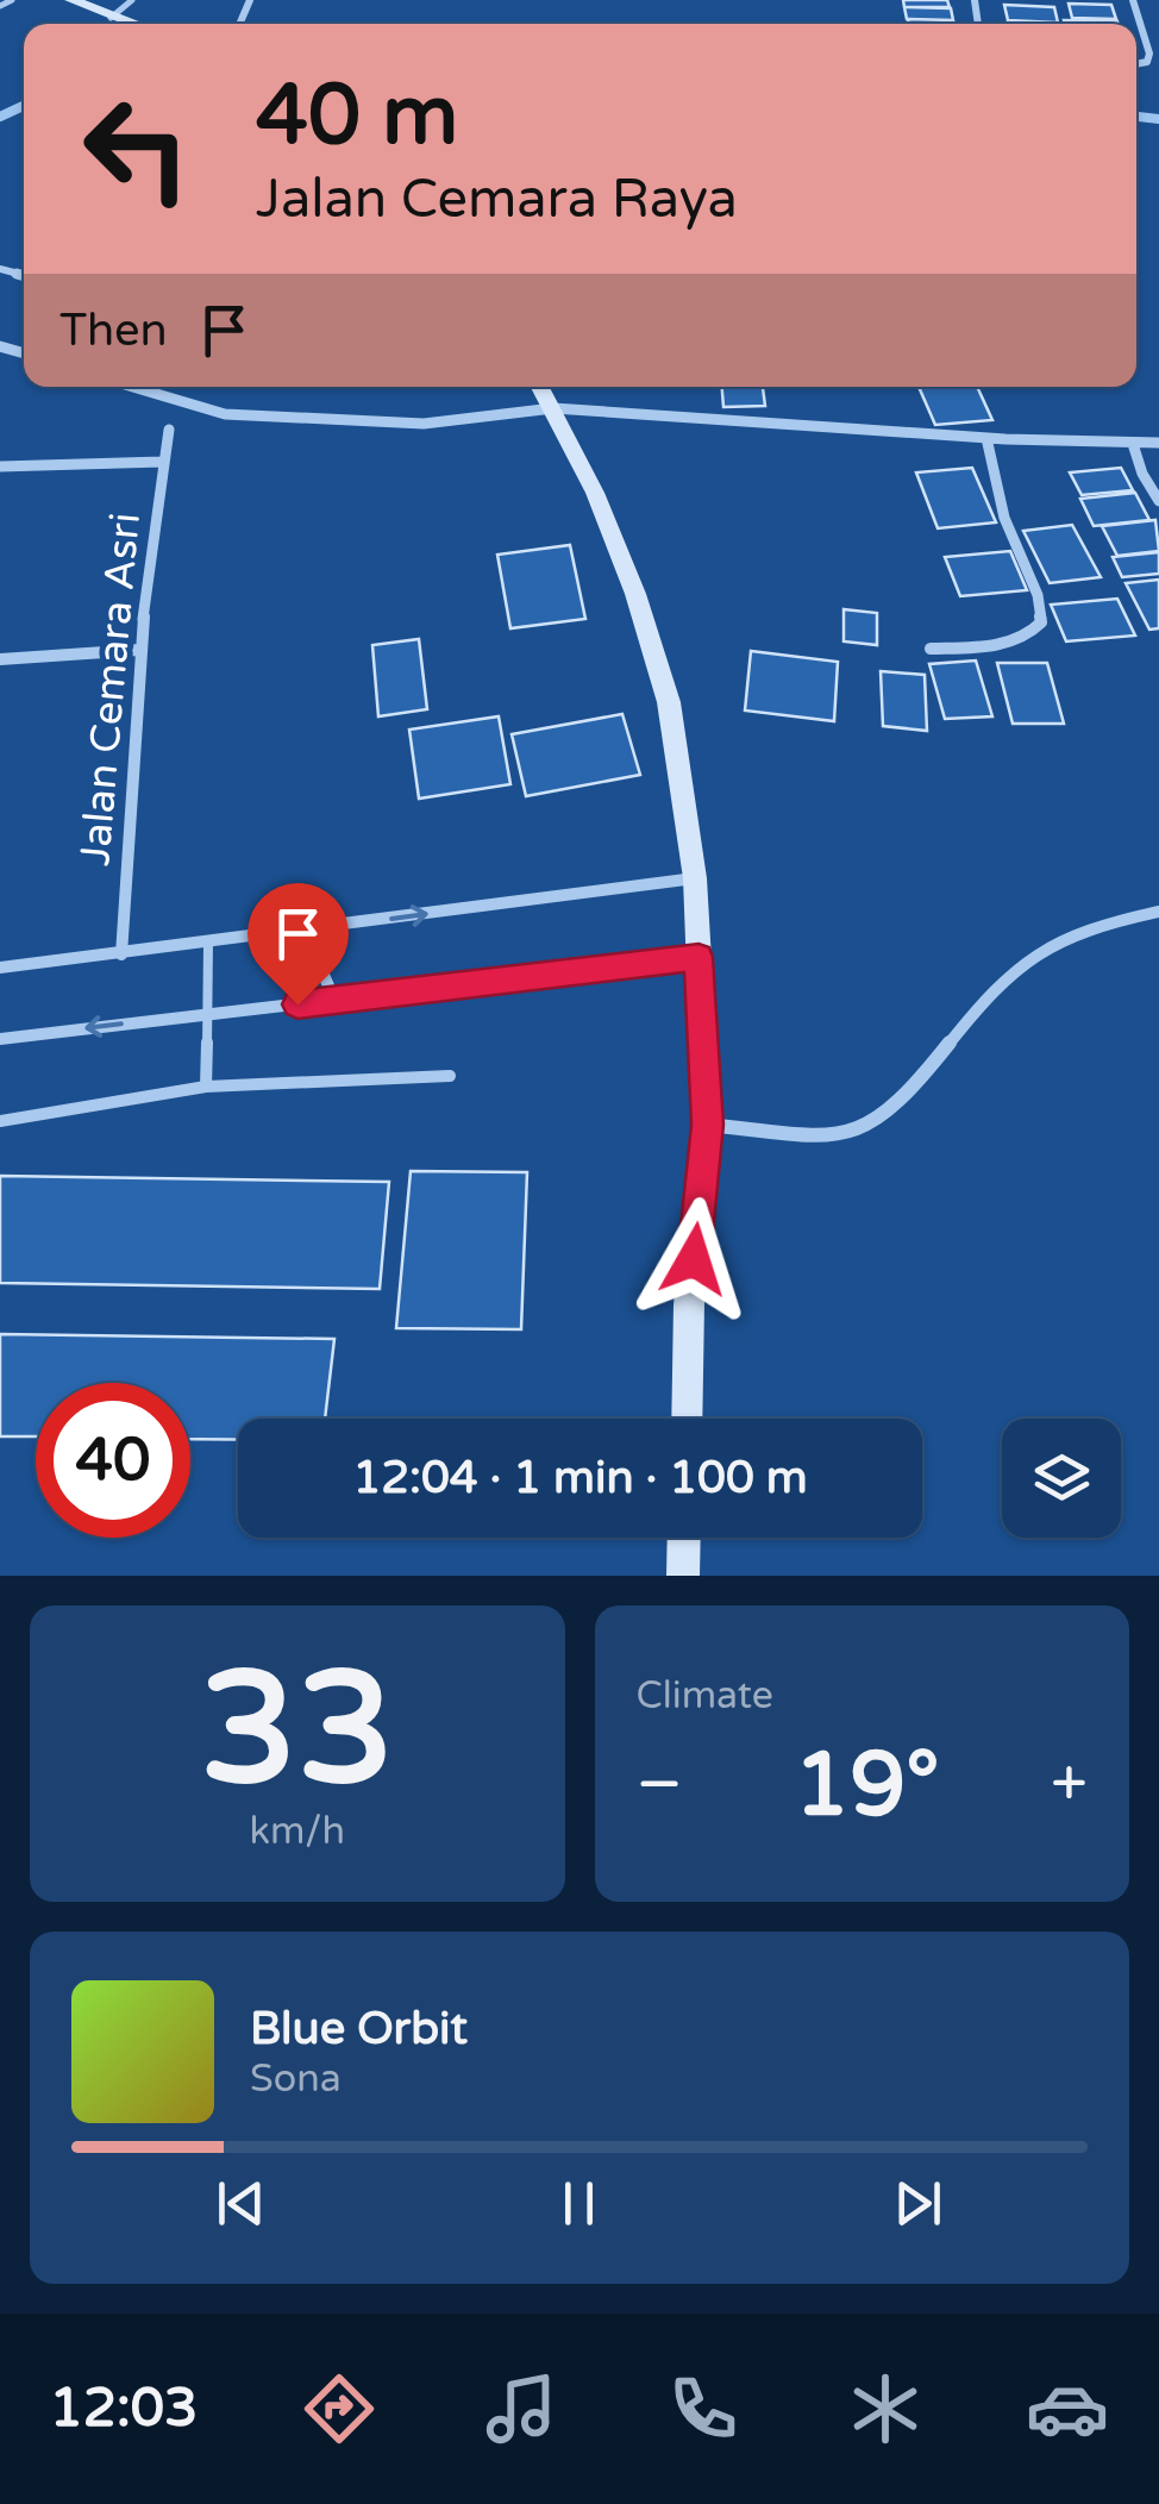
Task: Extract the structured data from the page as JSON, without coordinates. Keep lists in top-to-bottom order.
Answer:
{
  "streets": {
    "street": ["Jalan Cemara Asri"]
  },
  "page": {
    "turn": ["40 m", "Jalan Cemara Raya"],
    "then": "Then",
    "limit": "40",
    "trip": "12:04 · 1 min · 100 m",
    "tile": [
      ["33", "km/h"],
      "Climate"
    ],
    "heat": ["−", "19°", "+"],
    "song": ["Blue Orbit", "Sona"],
    "tabs": "12:03"
  }
}
